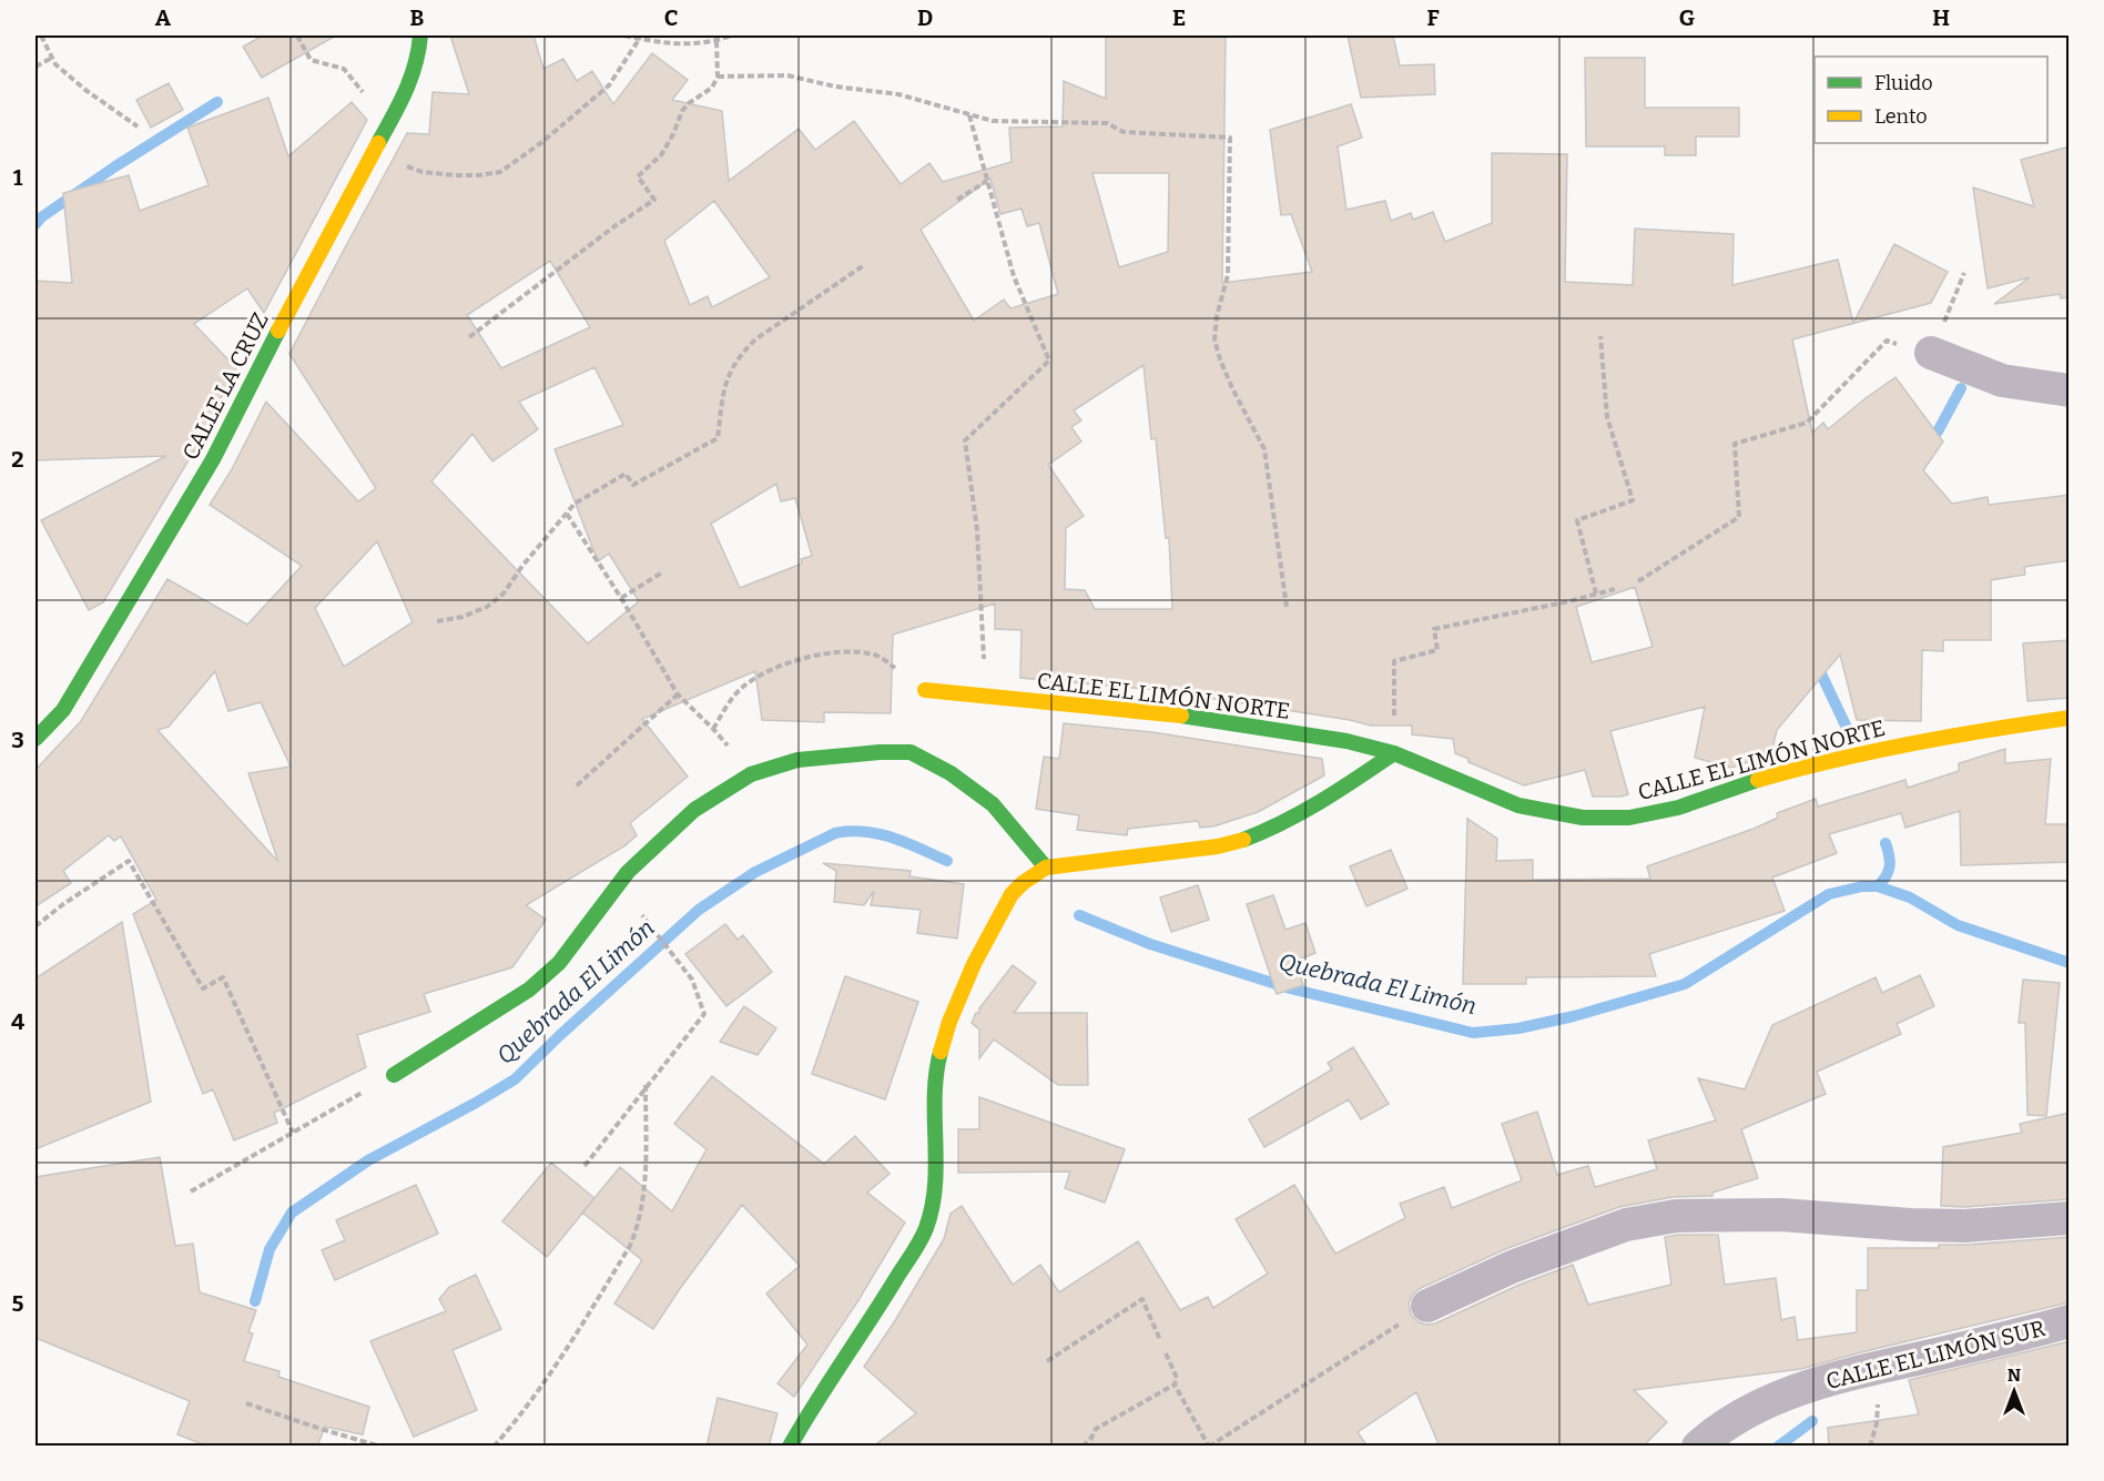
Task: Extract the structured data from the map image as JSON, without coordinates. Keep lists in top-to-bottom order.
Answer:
{
  "streets": {
    "street": ["CALLE LA CRUZ", "CALLE EL LIMÓN NORTE", "CALLE EL LIMÓN SUR"]
  },
  "water": ["Quebrada El Limón"],
  "legend": ["Fluido", "Lento"],
  "north": "top",
  "grid": {
    "columns": [
      "A",
      "B",
      "C",
      "D",
      "E",
      "F",
      "G",
      "H"
    ],
    "rows": [
      "1",
      "2",
      "3",
      "4",
      "5"
    ]
  }
}
